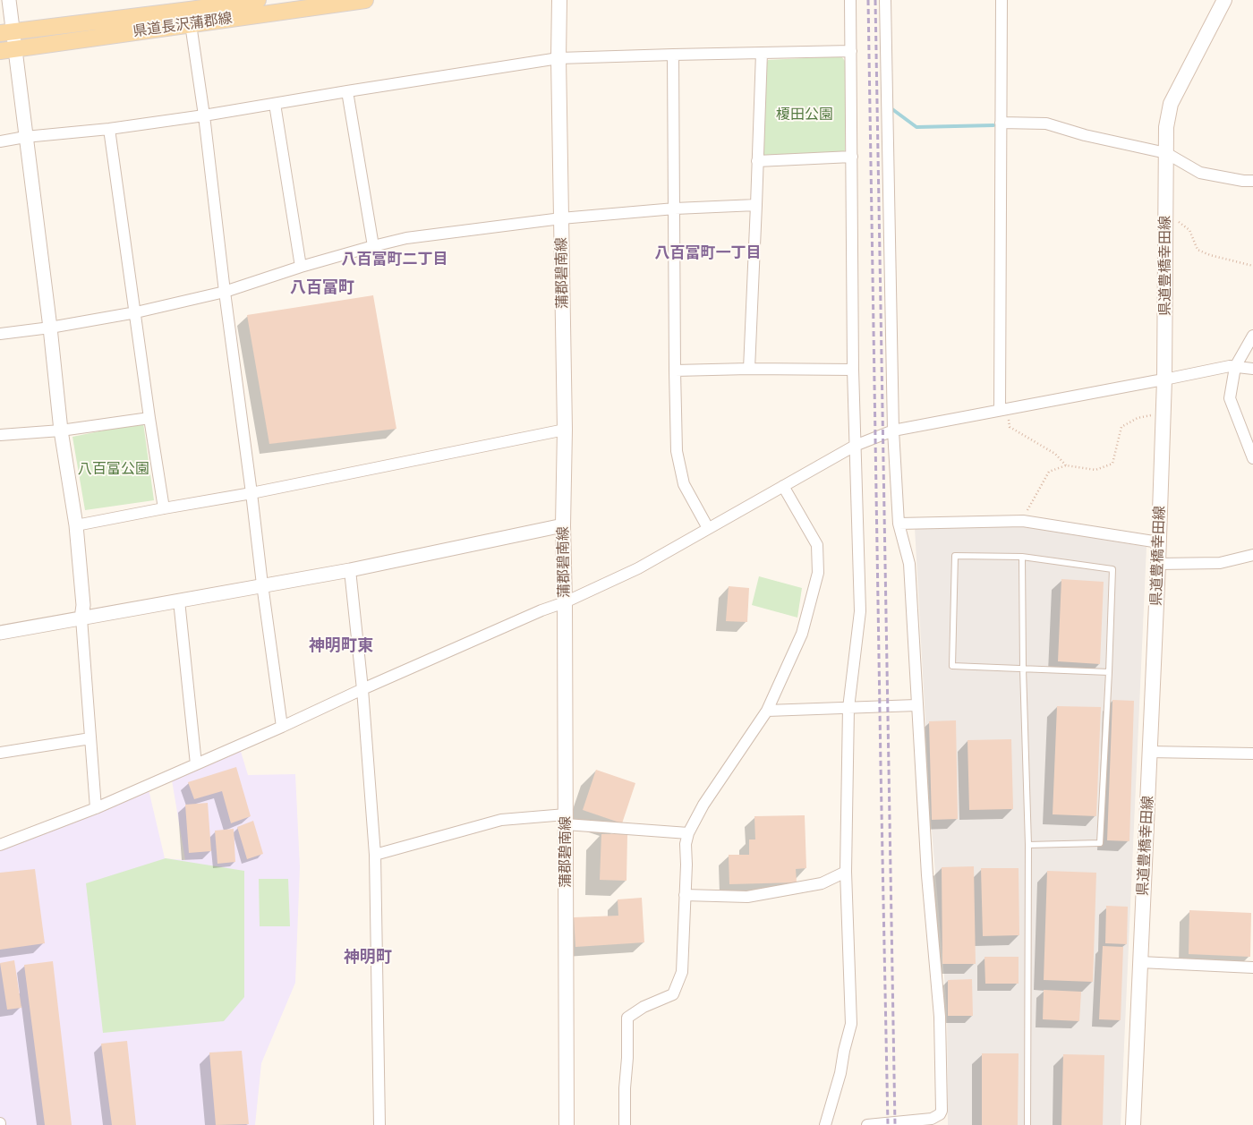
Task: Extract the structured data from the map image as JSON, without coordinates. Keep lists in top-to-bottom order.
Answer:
{
  "streets": {
    "main road": ["県道長沢蒲郡線", "県道豊橋幸田線", "蒲郡碧南線"]
  },
  "districts": [
    "八百富町一丁目",
    "八百富町二丁目",
    "八百富町",
    "神明町東",
    "神明町"
  ],
  "parks": ["榎田公園", "八百富公園"]
}
